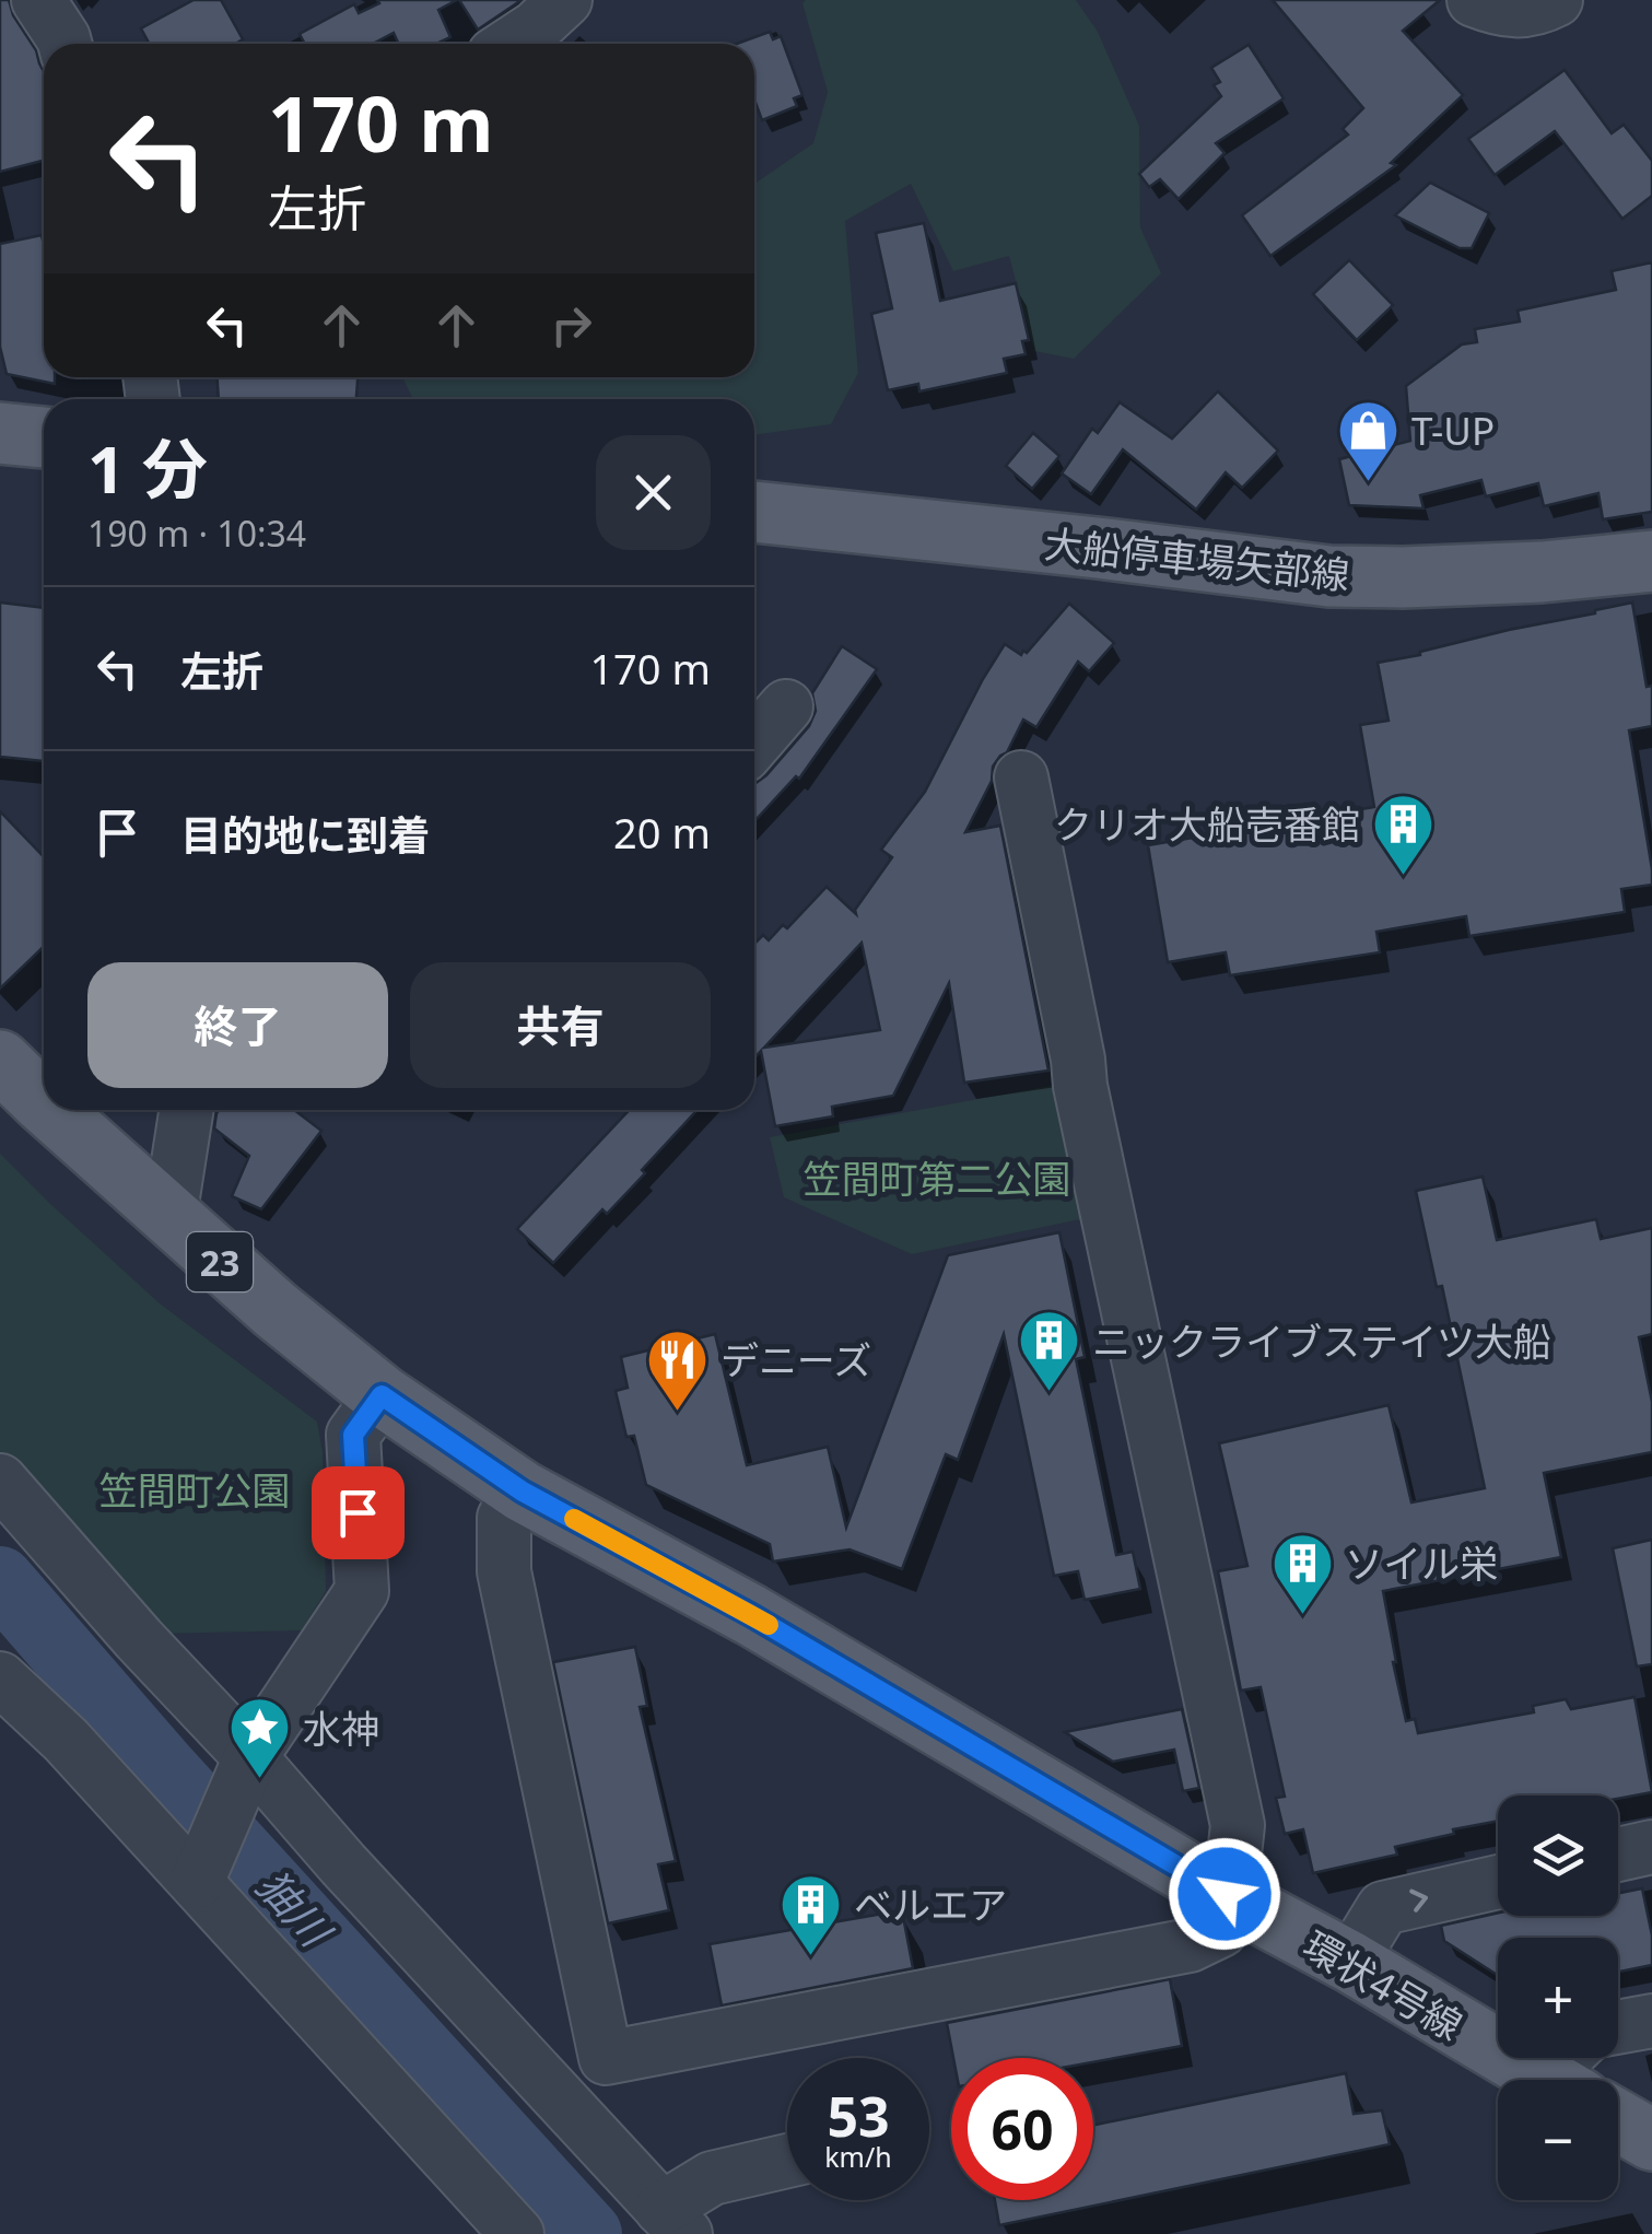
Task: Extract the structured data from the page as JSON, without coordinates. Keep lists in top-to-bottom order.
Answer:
{
  "streets": {
    "main road": ["大船停車場矢部線", "23", "環状4号線"]
  },
  "water": ["㹨川"],
  "parks": ["笠間町第二公園", "笠間町公園"],
  "places": {
    "shop": ["T-UP"],
    "building": [
      "クリオ大船壱番館",
      "ニックライブステイツ大船",
      "ソイル栄",
      "ベルエア"
    ],
    "restaurant": ["デニーズ"],
    "place": ["水神"]
  },
  "page": {
    "turn": ["170 m", "左折"],
    "heading": ["1 分", "190 m · 10:34"],
    "list": [
      {
        "name": "左折",
        "value": "170 m"
      },
      {
        "name": "目的地に到着",
        "value": "20 m"
      }
    ],
    "buttons": ["終了", "共有"],
    "map_buttons": ["+", "−"],
    "speed": "53 km/h",
    "limit": "60"
  }
}
